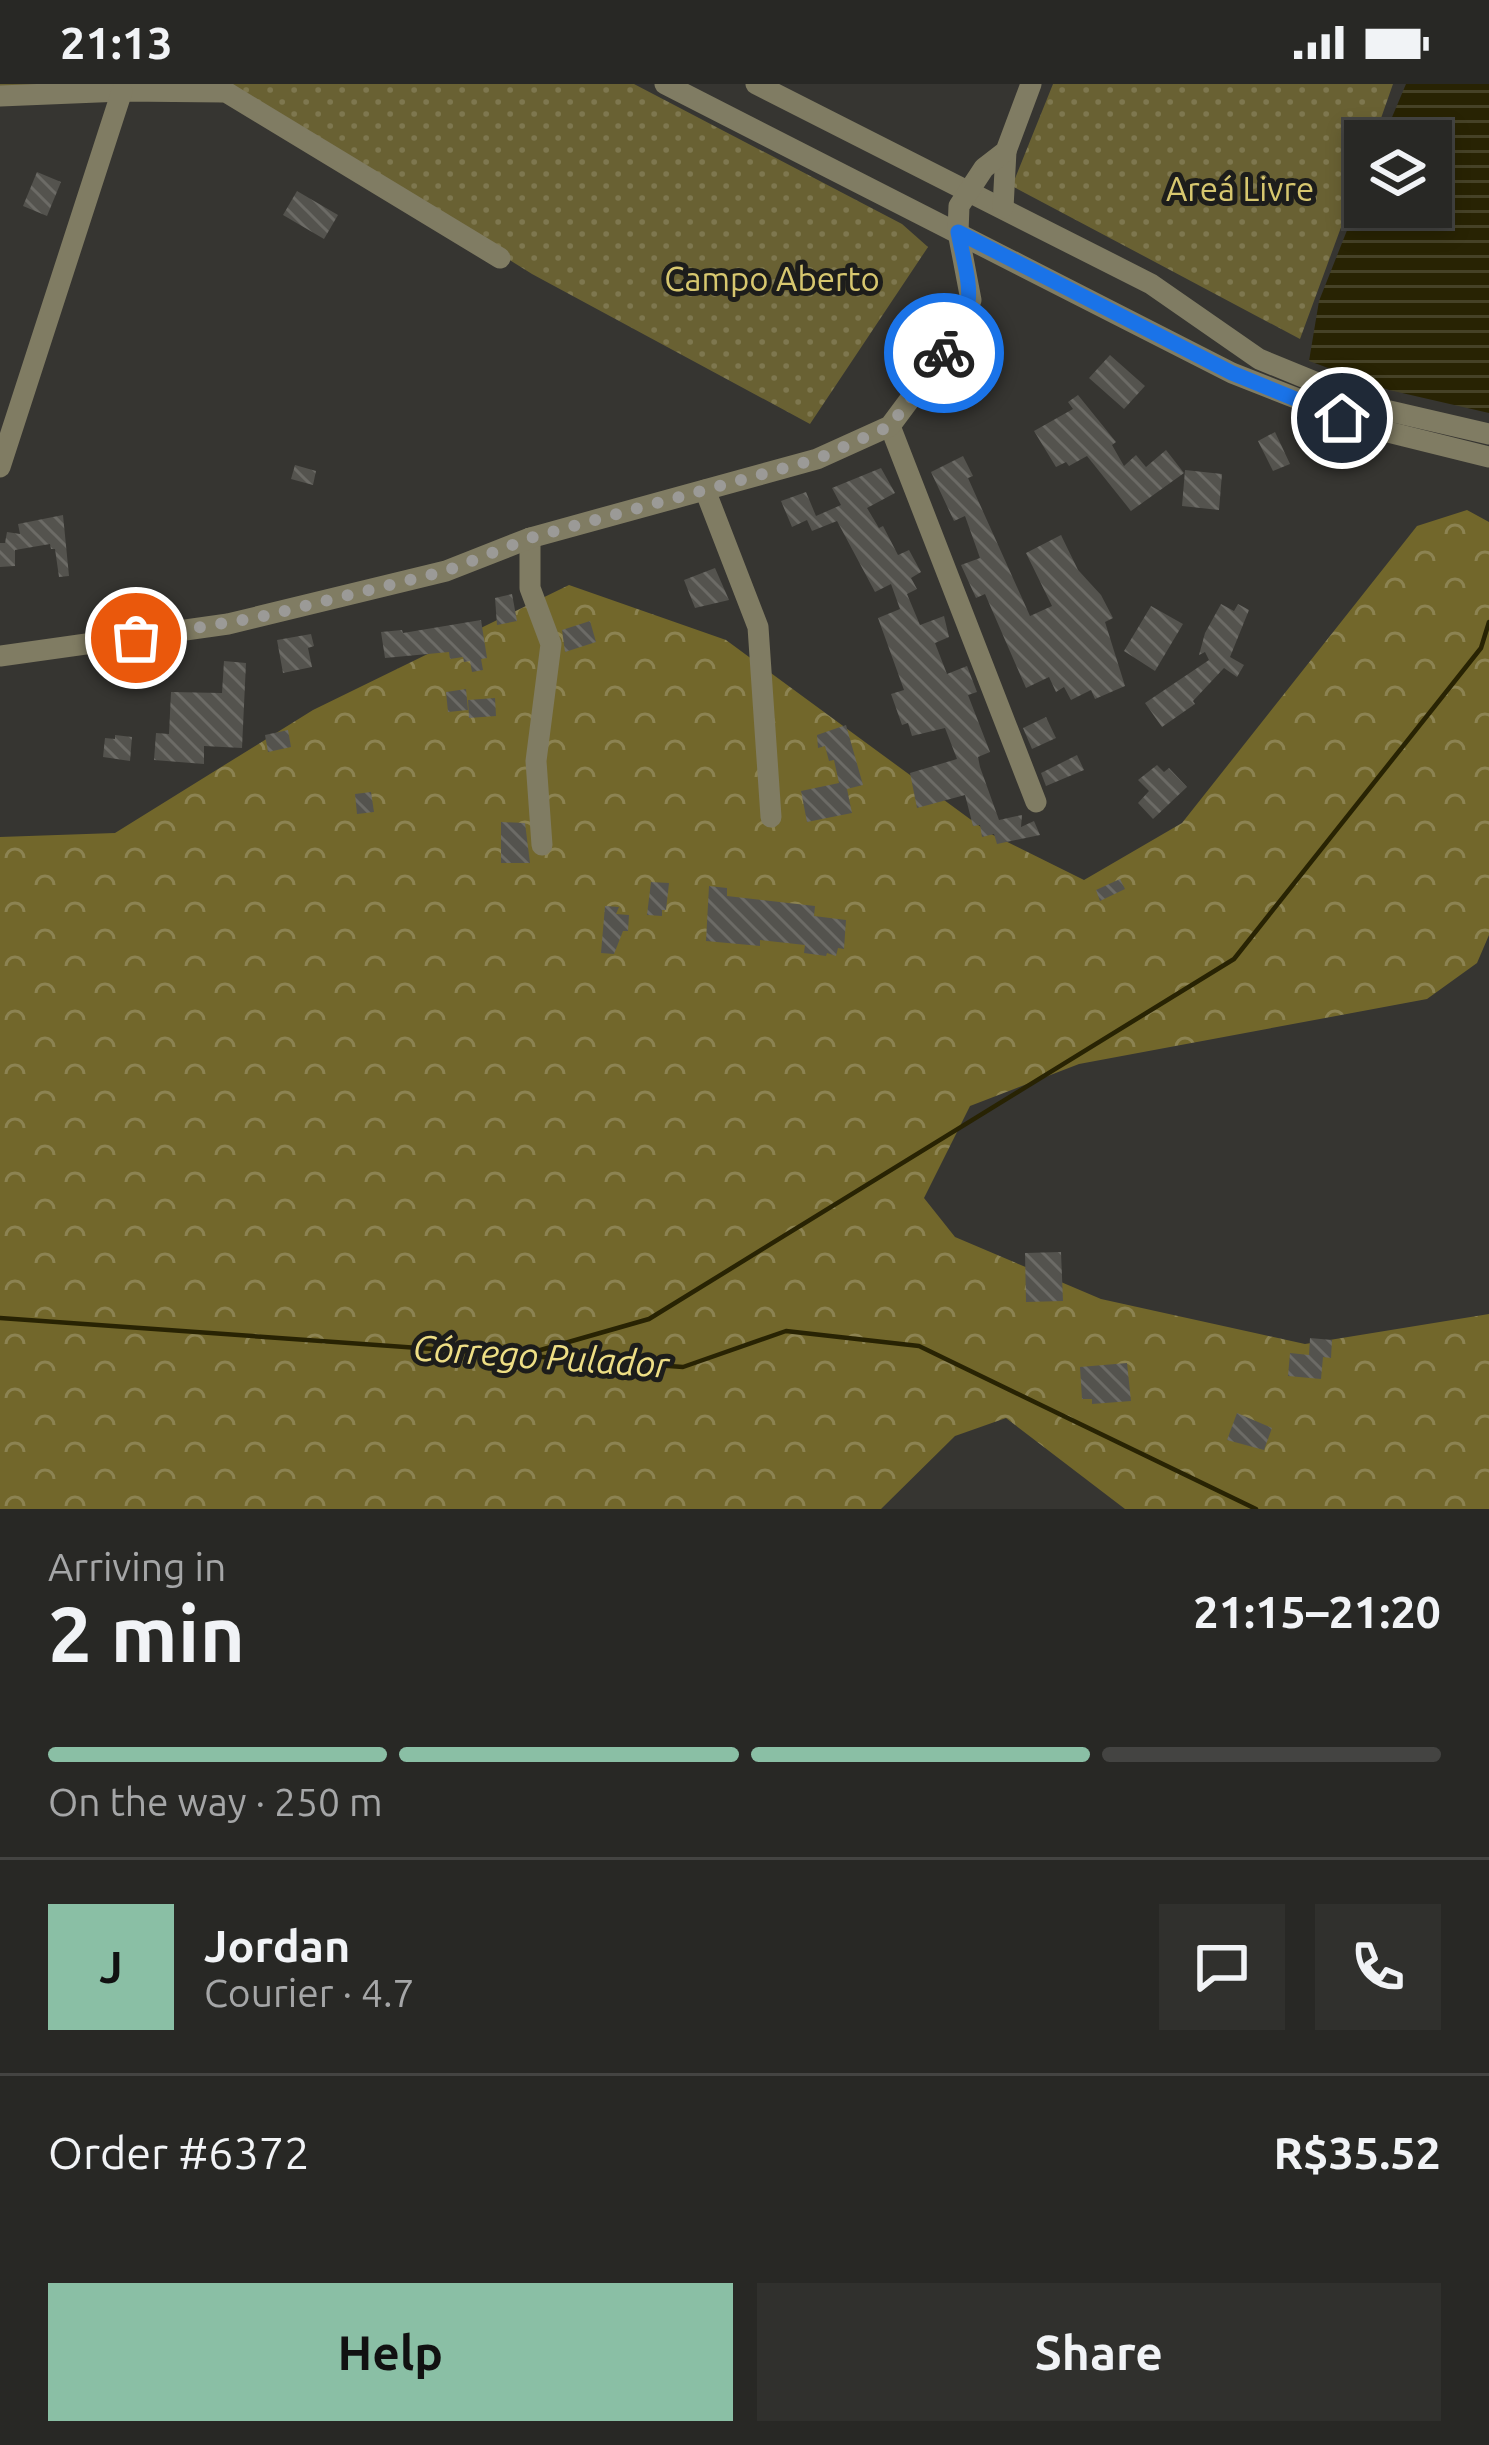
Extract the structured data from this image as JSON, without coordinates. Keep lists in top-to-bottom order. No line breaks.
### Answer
{"water":["Córrego Pulador"],"parks":["Areá Livre","Campo Aberto"],"page":{"status":"21:13","heading":["2 min","Arriving in","21:15–21:20"],"panel":["Jordan","Courier · 4.7","Order #6372","R$35.52"],"bar":"On the way · 250 m","round":"J","buttons":["Help","Share"]}}
